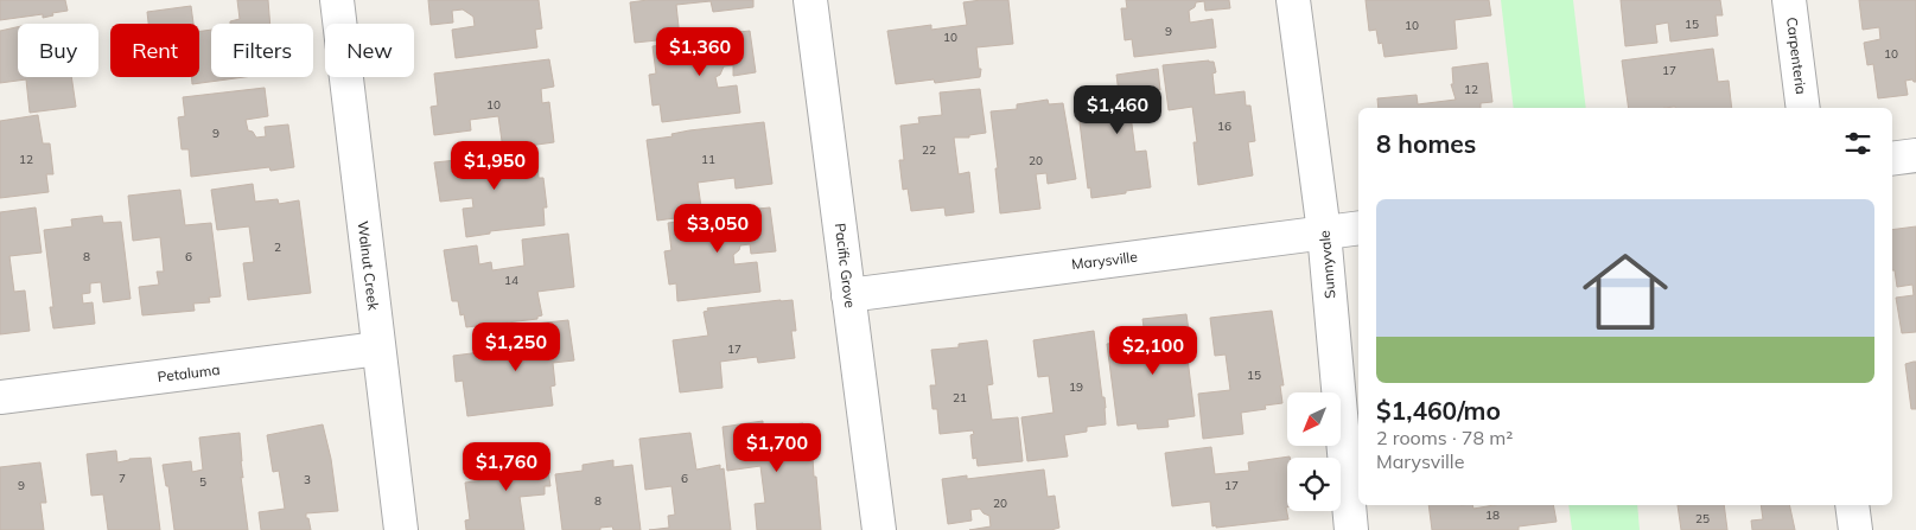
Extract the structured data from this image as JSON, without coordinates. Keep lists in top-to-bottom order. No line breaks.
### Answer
{"streets":{"street":["Carpenteria","Marysville","Sunnyvale","Walnut Creek","Pacific Grove","Petaluma"]},"crossings":[["Marysville","Sunnyvale"],["Marysville","Pacific Grove"],["Walnut Creek","Petaluma"]],"house_numbers":["15","10","9","10","10","17","12","10","16","9","22","12","11","20","2","8","6","14","17","15","19","21","7","6","3","5","9","17","8","20","18","25"],"north":"bottom left","page":{"chip":["Buy","Rent","Filters","New"],"price":["$1,360","$1,460","$1,950","$3,050","$1,250","$2,100","$1,700","$1,760"],"heading":"8 homes","list":[{"name":"$1,460/mo","note":"2 rooms · 78 m² · Marysville"}]}}
